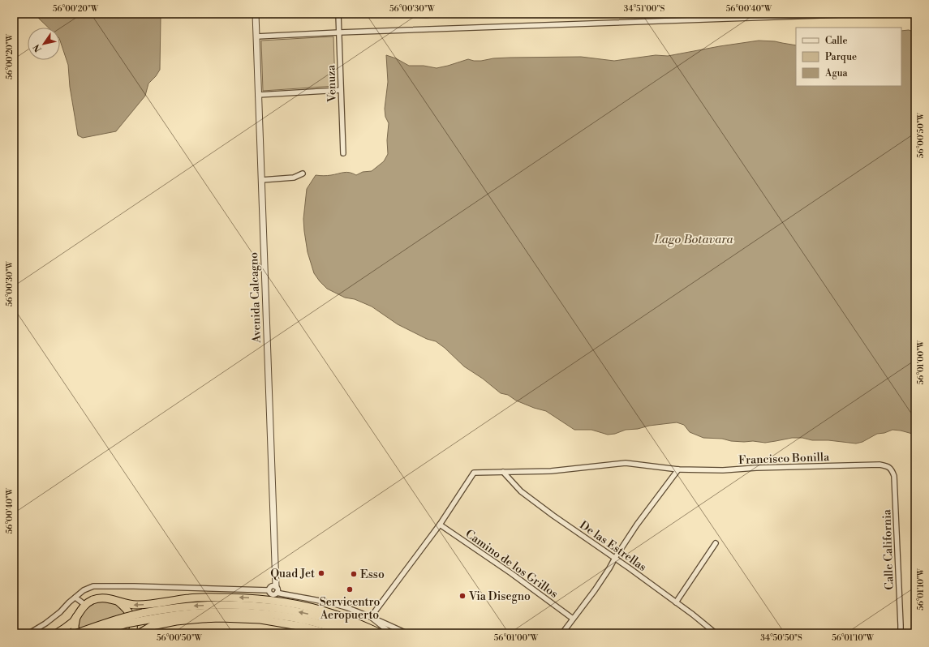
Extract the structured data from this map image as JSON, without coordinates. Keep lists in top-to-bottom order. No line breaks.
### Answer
{"streets":{"street":["Venuza","Avenida Calcagno","Francisco Bonilla","De las Estrellas","Calle California","Camino de los Grillos"]},"crossings":[["Francisco Bonilla","De las Estrellas"],["Francisco Bonilla","Calle California"],["Francisco Bonilla","Camino de los Grillos"]],"water":["Lago Botavara"],"places":["Quad Jet","Esso","Servicentro Aeropuerto","Via Disegno"],"legend":["Calle","Parque","Agua"],"north":"bottom left","coordinates":["56°00'20\"W","56°00'30\"W","34°51'00\"S","56°00'40\"W","56°00'50\"W","56°01'00\"W","56°01'10\"W","34°50'50\"S"]}
